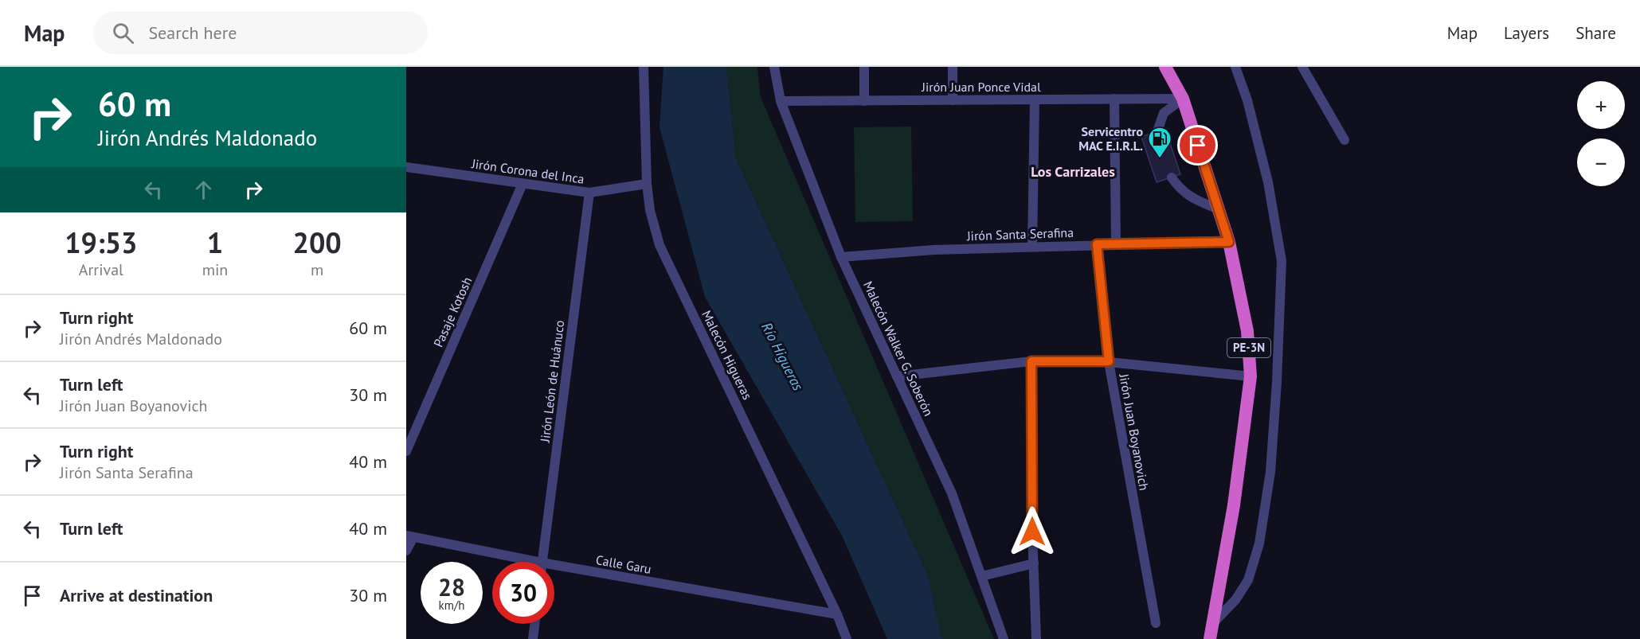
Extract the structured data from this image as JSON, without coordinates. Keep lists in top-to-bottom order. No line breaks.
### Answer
{"streets":{"highway":["PE-3N"],"street":["Jirón Juan Ponce Vidal","Jirón Corona del Inca","Jirón Santa Serafina","Pasaje Kotosh","Malecón Walker G. Soberón","Malecón Higueras","Jirón León de Huánuco","Jirón Juan Boyanovich","Calle Garu"]},"crossings":[["Jirón Juan Ponce Vidal","PE-3N"],["Jirón Juan Ponce Vidal","Malecón Walker G. Soberón"],["Jirón Corona del Inca","Pasaje Kotosh"],["Jirón Corona del Inca","Malecón Higueras"],["Jirón Corona del Inca","Jirón León de Huánuco"],["Jirón Santa Serafina","PE-3N"],["Jirón Santa Serafina","Malecón Walker G. Soberón"],["Jirón Santa Serafina","Jirón Juan Boyanovich"],["Malecón Higueras","Calle Garu"]],"districts":["Los Carrizales"],"water":["Río Higueras"],"places":{"fuel station":["Servicentro MAC E.I.R.L."]},"page":{"header":"Map","search":"Search here","nav":["Map","Layers","Share"],"turn":["60 m","Jirón Andrés Maldonado"],"map_buttons":["+","−"],"eta":["19:53","Arrival","1","min","200","m"],"list":[{"name":"Turn right","note":"Jirón Andrés Maldonado","value":"60 m"},{"name":"Turn left","note":"Jirón Juan Boyanovich","value":"30 m"},{"name":"Turn right","note":"Jirón Santa Serafina","value":"40 m"},{"name":"Turn left","value":"40 m"},{"name":"Arrive at destination","value":"30 m"}],"speed":"28 km/h","limit":"30"}}
